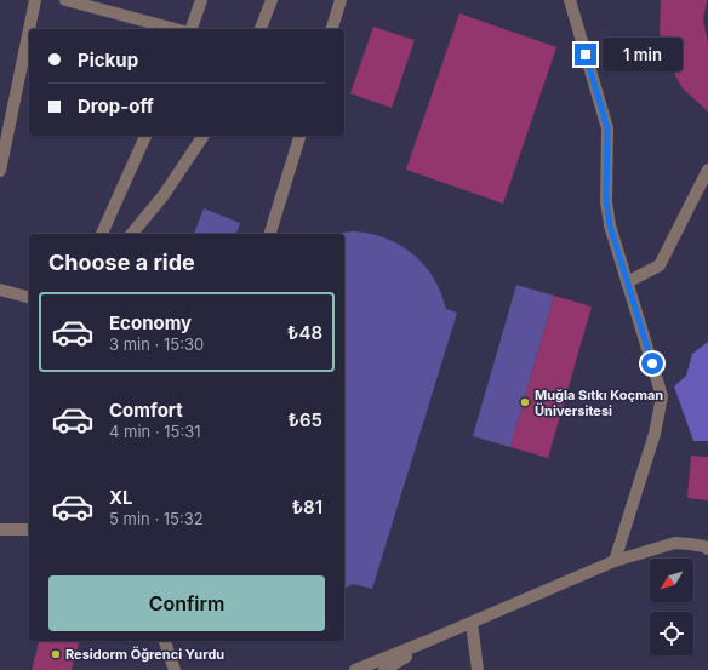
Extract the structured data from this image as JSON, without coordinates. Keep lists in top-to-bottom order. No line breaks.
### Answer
{"places":["Muğla Sıtkı Koçman Üniversitesi","Residorm Öğrenci Yurdu"],"north":"bottom left","page":{"banner":["Pickup","Drop-off"],"bubble":"1 min","heading":"Choose a ride","list":[{"name":"Economy","note":"3 min · 15:30","value":"₺48"},{"name":"Comfort","note":"4 min · 15:31","value":"₺65"},{"name":"XL","note":"5 min · 15:32","value":"₺81"}],"buttons":"Confirm"}}
